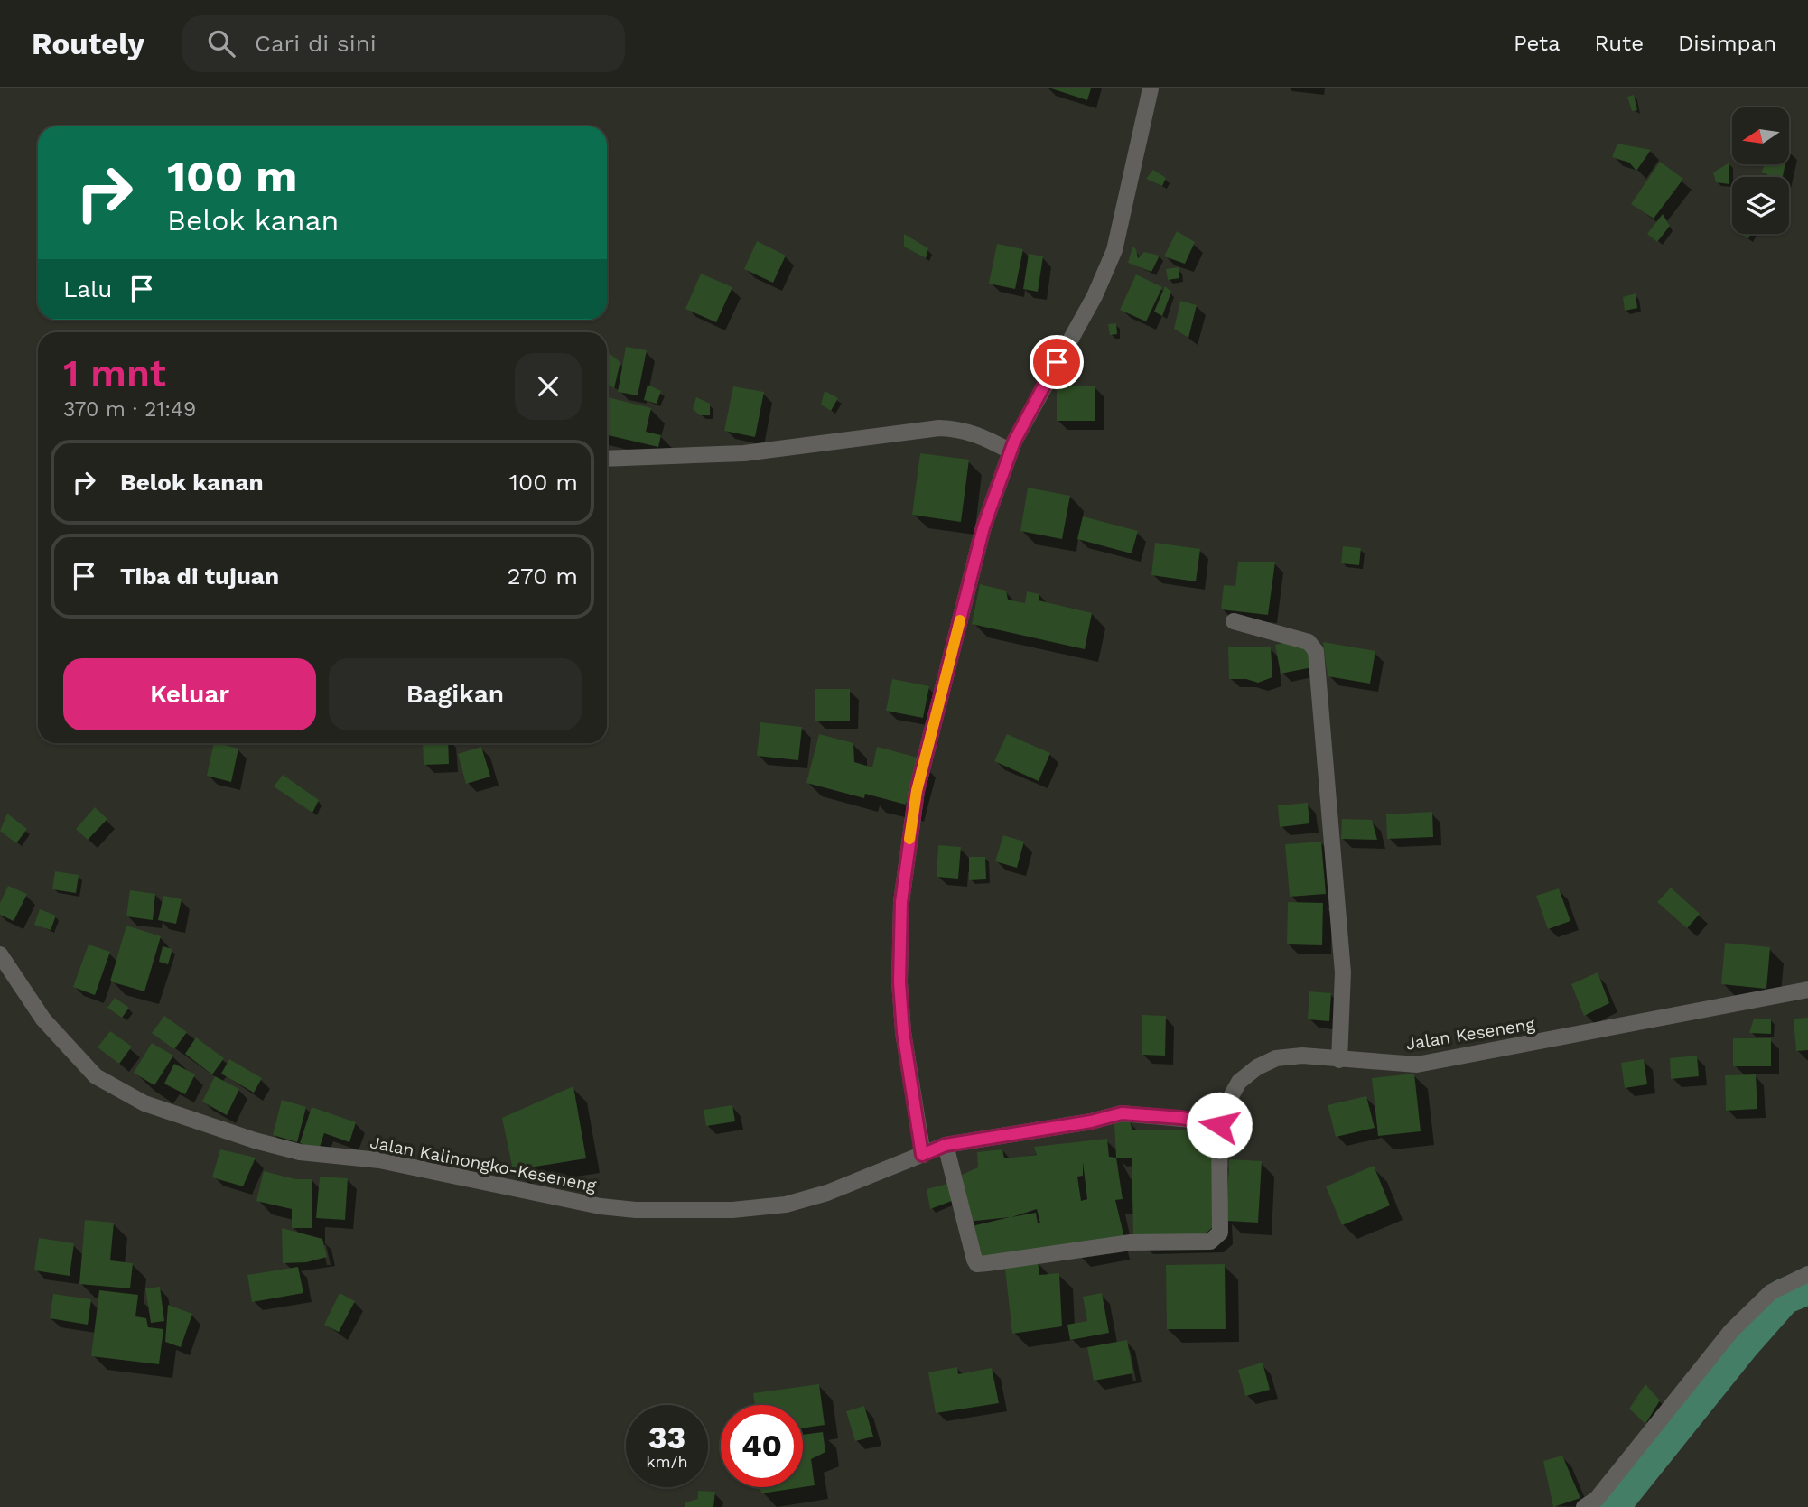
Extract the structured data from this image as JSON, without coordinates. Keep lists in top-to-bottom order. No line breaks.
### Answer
{"streets":{"street":["Jalan Keseneng","Jalan Kalinongko-Keseneng"]},"north":"left","page":{"header":"Routely","search":"Cari di sini","nav":["Peta","Rute","Disimpan"],"turn":["100 m","Belok kanan"],"then":"Lalu","heading":["1 mnt","370 m · 21:49"],"list":[{"name":"Belok kanan","value":"100 m"},{"name":"Tiba di tujuan","value":"270 m"}],"buttons":["Keluar","Bagikan"],"speed":"33 km/h","limit":"40"}}
